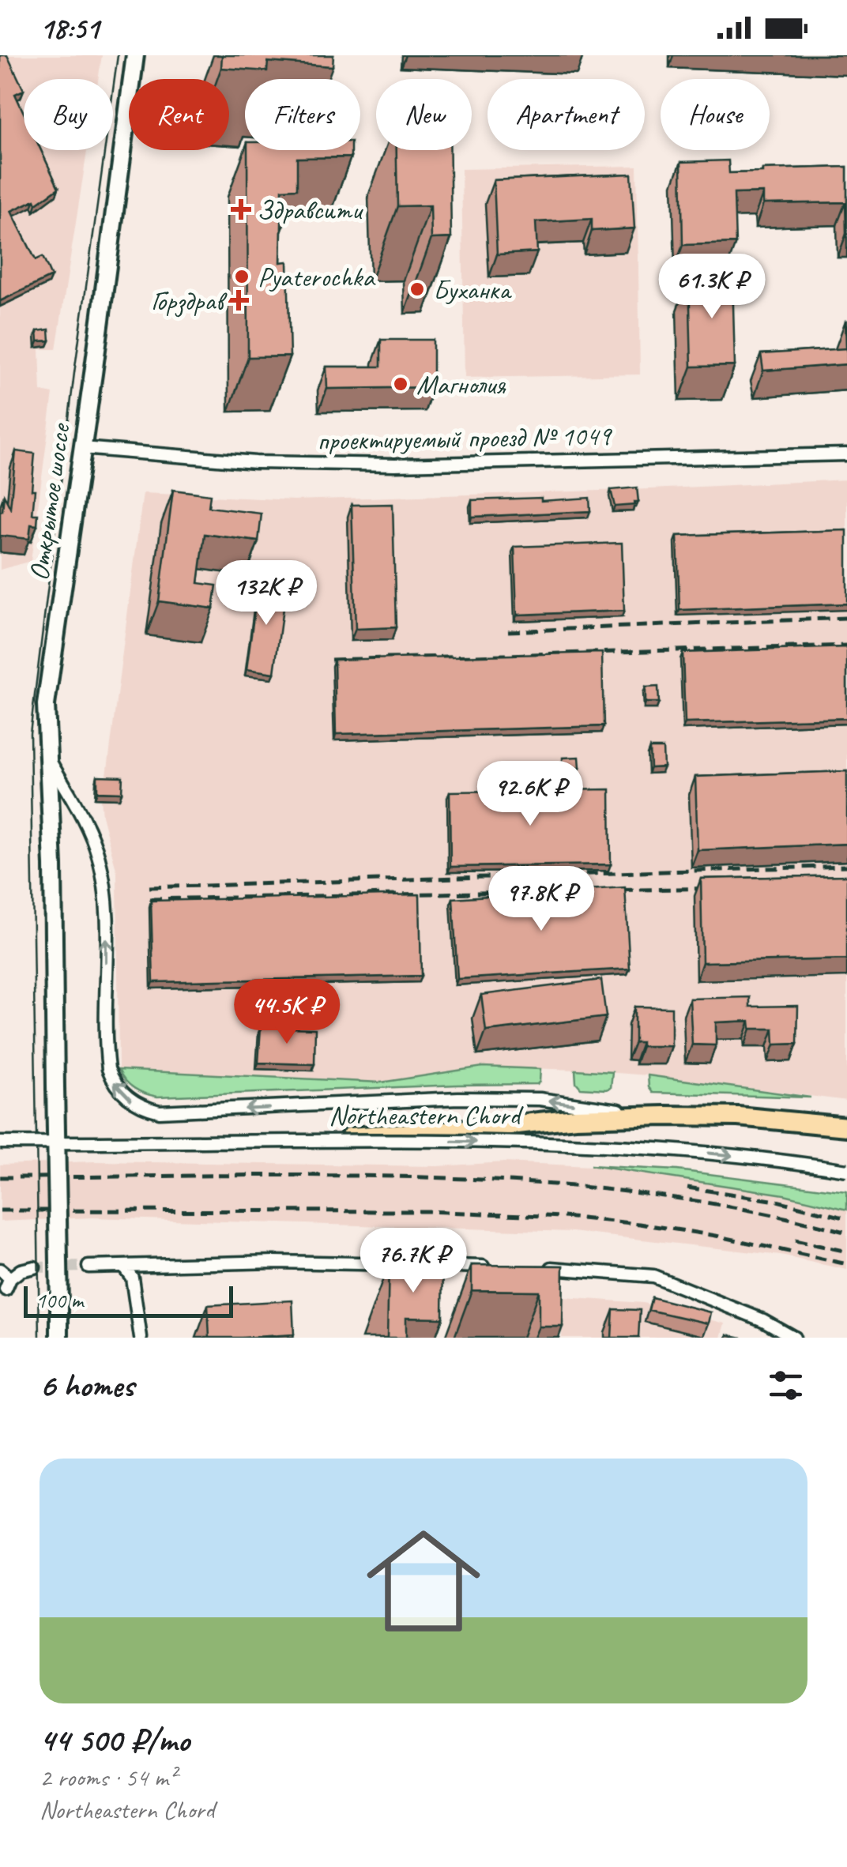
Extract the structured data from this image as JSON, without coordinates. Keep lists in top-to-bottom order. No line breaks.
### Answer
{"streets":{"main road":["Открытое шоссе","Northeastern Chord"],"street":["проектируемый проезд № 1049"]},"crossings":[["проектируемый проезд № 1049","Открытое шоссе"]],"places":{"health":["Здравсити","Горздрав"],"other":["Pyaterochka","Буханка","Магнолия"]},"scale_bar":"100 m","page":{"status":"18:51","chip":["Buy","Rent","Filters","New","Apartment","House"],"price":["61.3K ₽","132K ₽","92.6K ₽","97.8K ₽","44.5K ₽","76.7K ₽"],"scale":"100 m","heading":"6 homes","list":[{"name":"44 500 ₽/mo","note":"2 rooms · 54 m² · Northeastern Chord"}]}}
